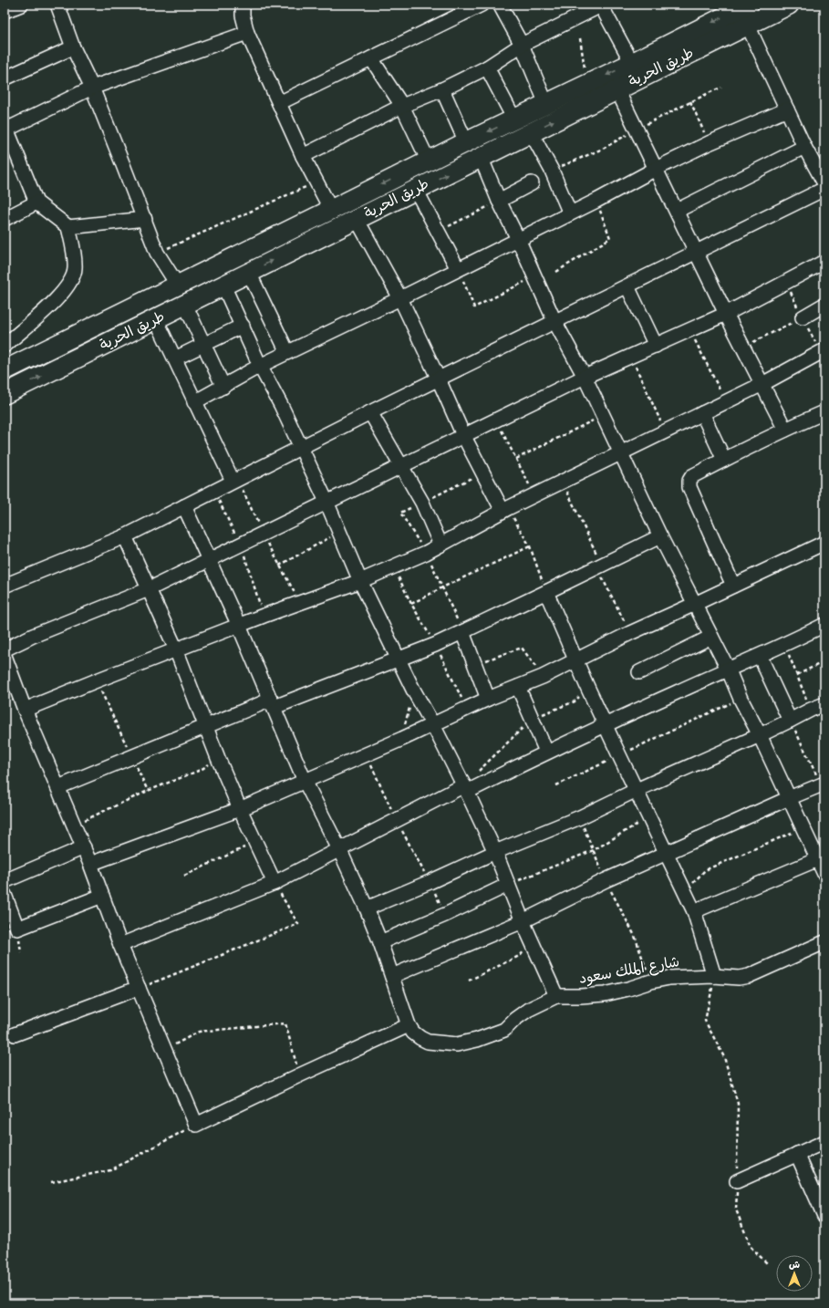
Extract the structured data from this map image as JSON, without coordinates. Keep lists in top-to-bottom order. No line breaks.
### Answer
{"streets":{"main road":["طريق الحرية"],"street":["شارع الملك سعود"]},"north":"top"}
